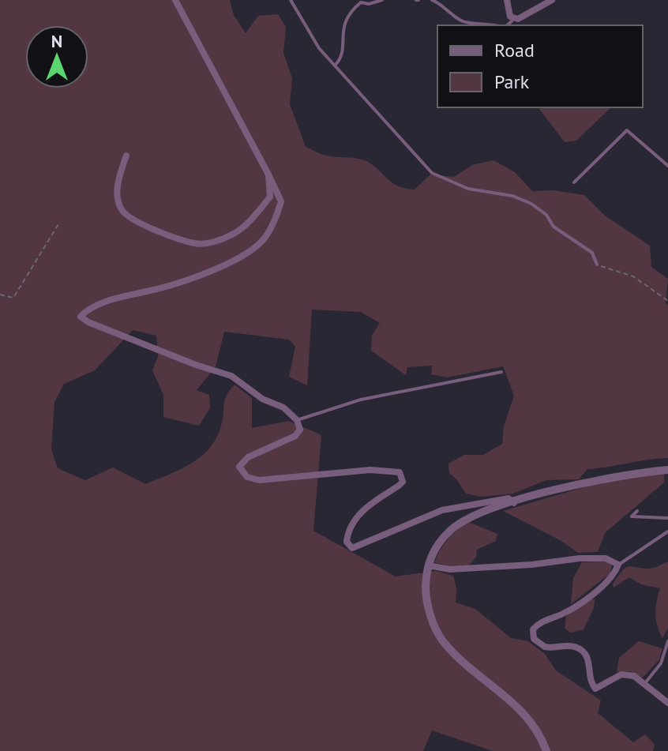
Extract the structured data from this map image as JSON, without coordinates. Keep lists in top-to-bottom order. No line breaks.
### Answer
{"legend":["Road","Park"],"north":"top"}
